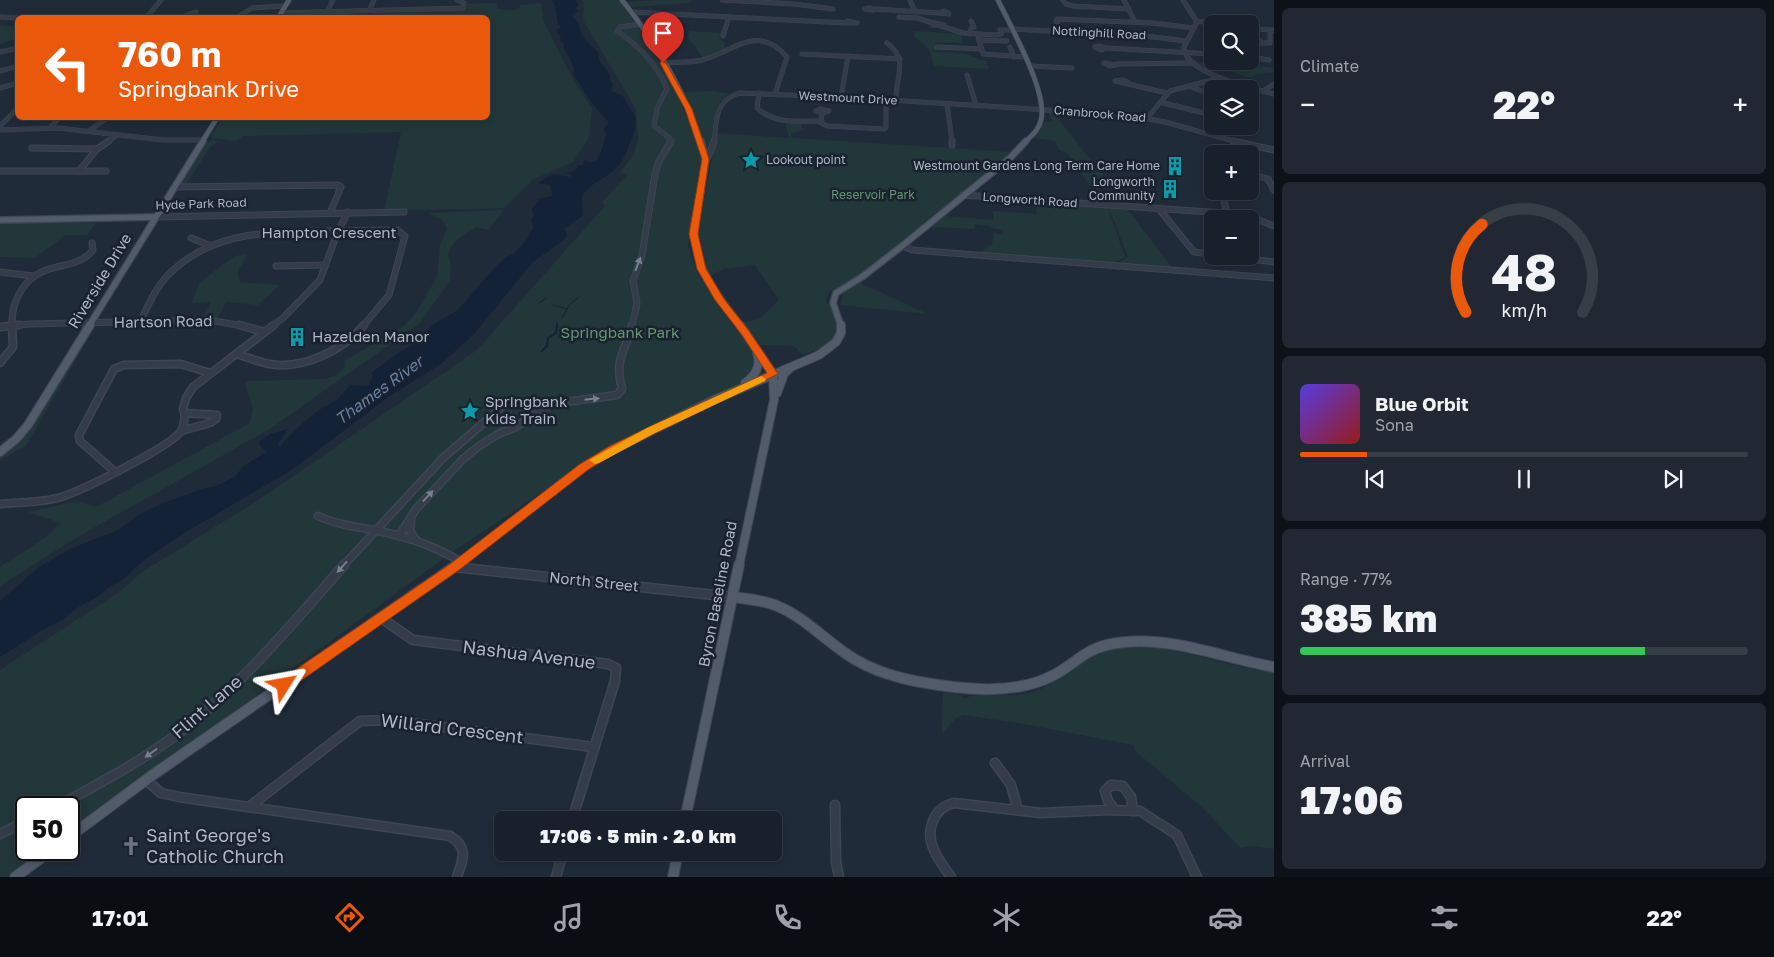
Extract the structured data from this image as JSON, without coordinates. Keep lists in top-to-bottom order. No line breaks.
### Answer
{"streets":{"main road":["Hyde Park Road","Riverside Drive","Byron Baseline Road"],"street":["Nottinghill Road","Westmount Drive","Cranbrook Road","Longworth Road","Hampton Crescent","Hartson Road","North Street","Nashua Avenue","Flint Lane","Willard Crescent"]},"crossings":[["Westmount Drive","Cranbrook Road"],["Hyde Park Road","Riverside Drive"],["Hampton Crescent","Hartson Road"],["Riverside Drive","Hartson Road"],["North Street","Byron Baseline Road"],["Nashua Avenue","Willard Crescent"]],"one_way":["Flint Lane"],"water":["Thames River"],"parks":["Reservoir Park","Springbank Park"],"places":{"place":["Lookout point","Springbank Kids Train"],"building":["Westmount Gardens Long Term Care Home","Longworth Community","Hazelden Manor"],"church":["Saint George's Catholic Church"]},"page":{"tile":["Climate",["Range · 77%","385 km"],["Arrival","17:06"]],"map_buttons":["+","−"],"turn":["760 m","Springbank Drive"],"heat":["−","22°","+"],"song":["Blue Orbit","Sona"],"limit":"50","trip":"17:06 · 5 min · 2.0 km","tabs":["17:01","22°"],"gauge":["48","km/h"]}}
